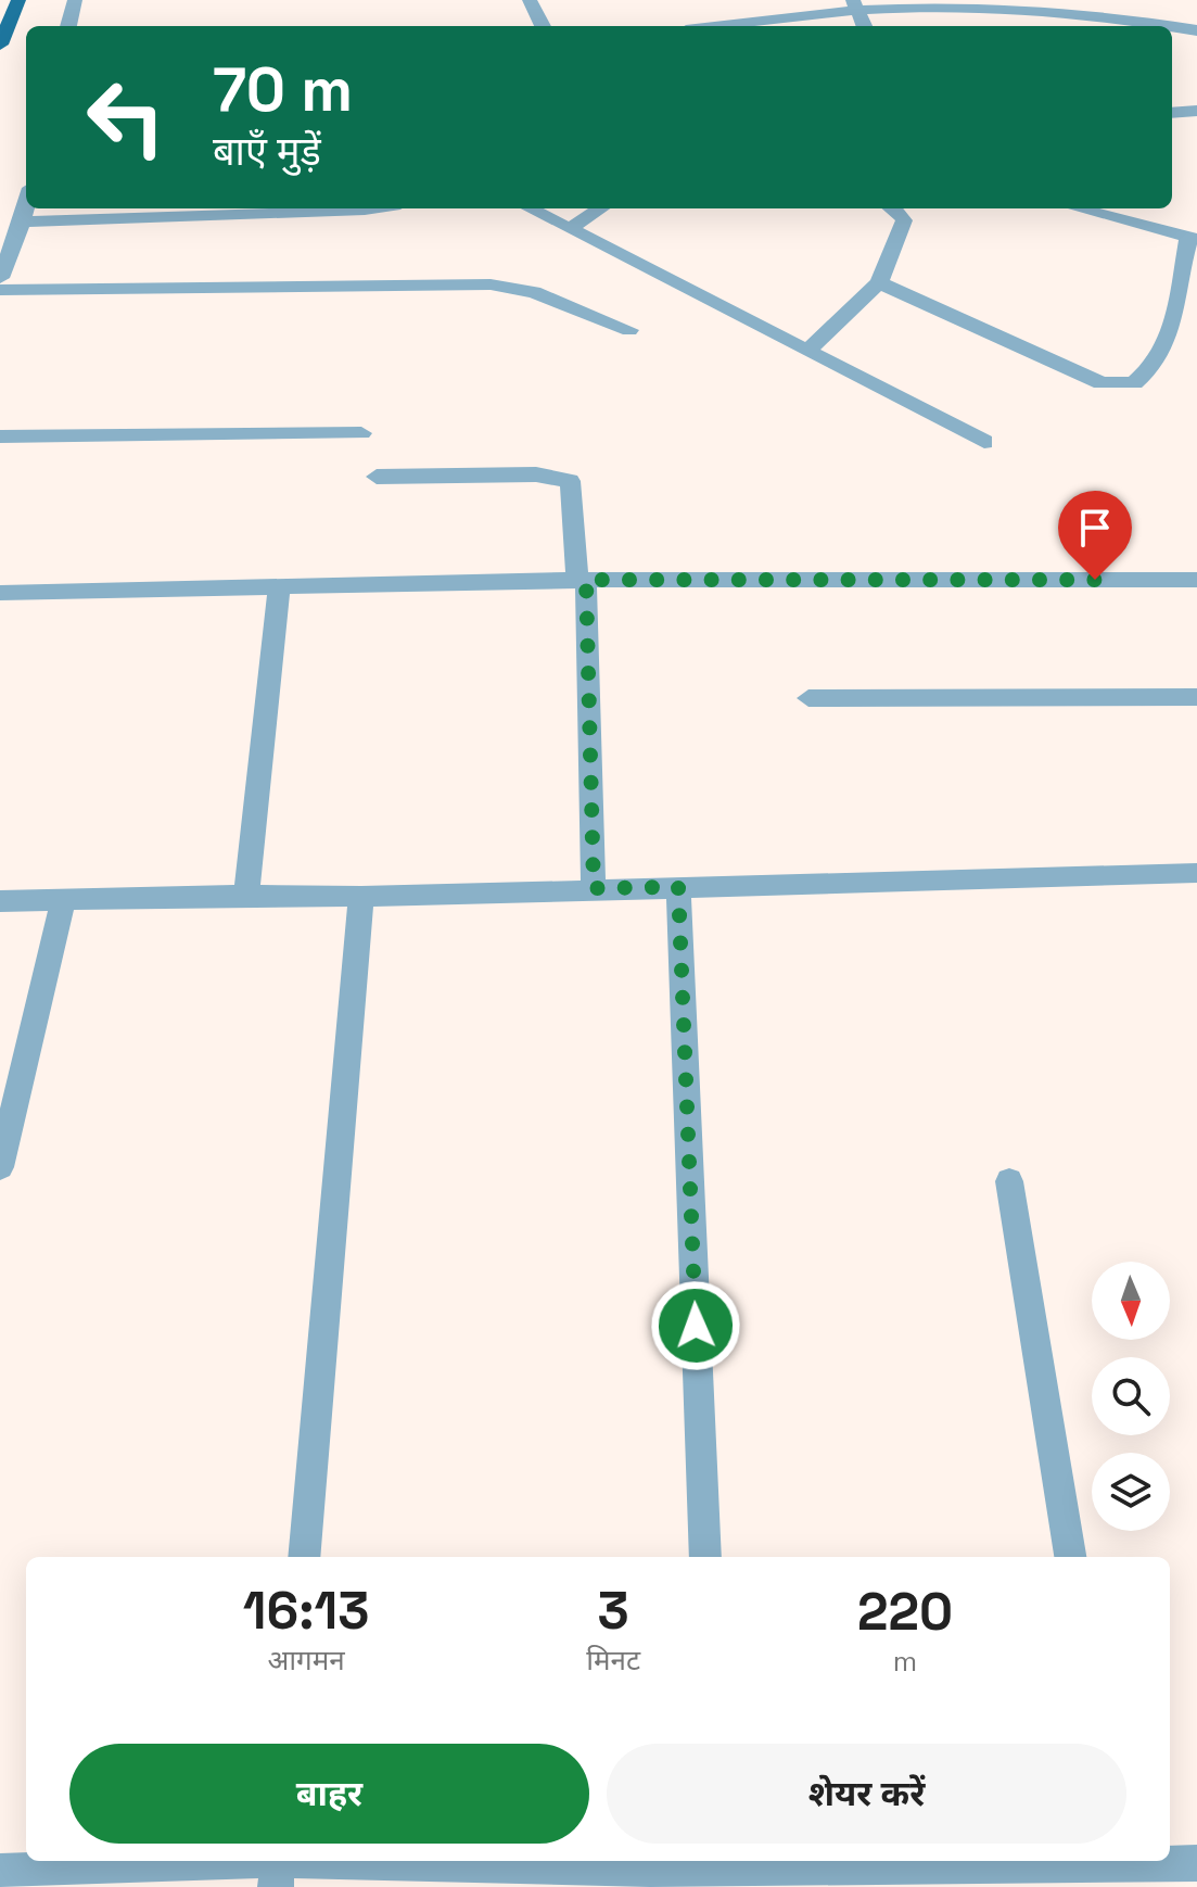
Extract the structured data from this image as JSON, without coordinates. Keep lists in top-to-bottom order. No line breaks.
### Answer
{"north":"bottom","page":{"turn":["70 m","बाएँ मुड़ें"],"eta":["16:13","आगमन","3","मिनट","220","m"],"buttons":["बाहर","शेयर करें"]}}
